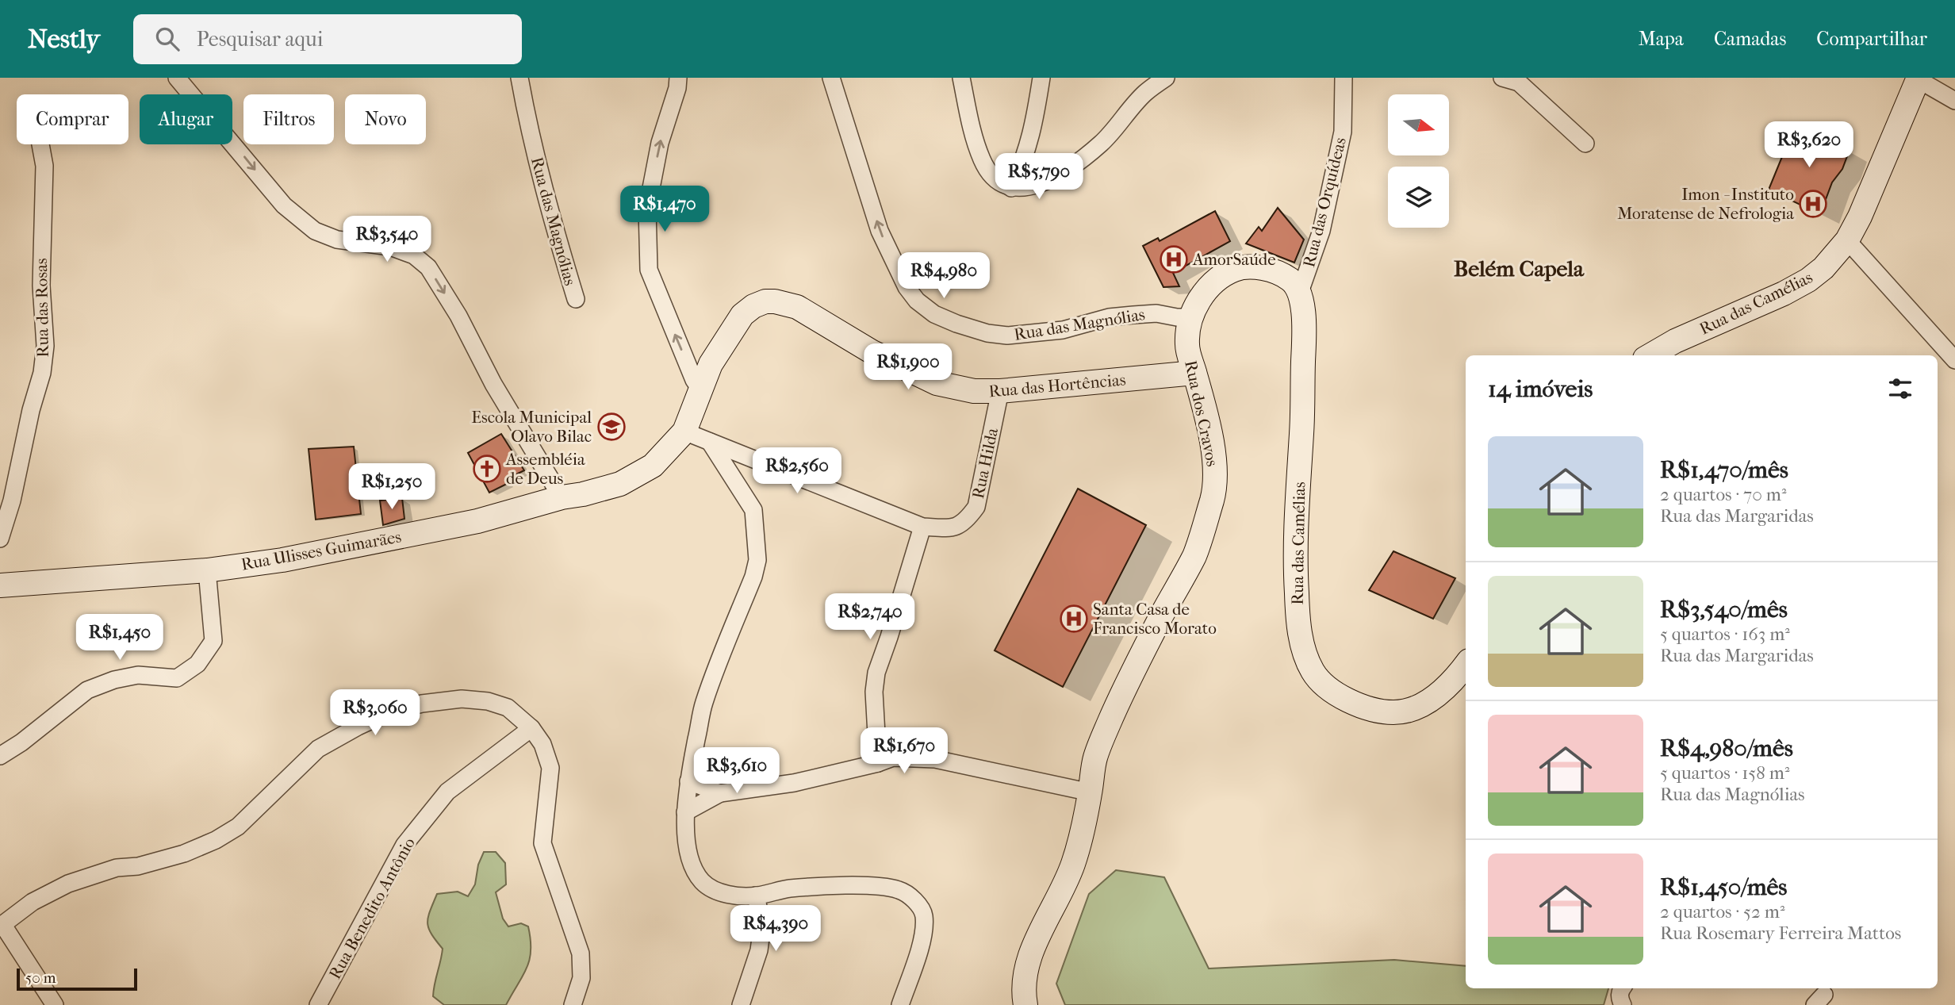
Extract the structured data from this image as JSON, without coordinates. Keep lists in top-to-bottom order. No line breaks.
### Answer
{"streets":{"main road":["Rua das Camélias","Rua das Hortências","Rua dos Cravos","Rua Ulisses Guimarães"],"street":["Rua das Orquídeas","Rua das Magnólias","Rua das Rosas","Rua Hilda","Rua Benedito Antônio"]},"crossings":[["Rua das Orquídeas","Rua das Camélias"],["Rua das Orquídeas","Rua dos Cravos"],["Rua das Magnólias","Rua dos Cravos"],["Rua das Camélias","Rua dos Cravos"],["Rua das Hortências","Rua dos Cravos"],["Rua das Hortências","Rua Hilda"],["Rua das Hortências","Rua Ulisses Guimarães"],["Rua Hilda","Rua Ulisses Guimarães"]],"one_way":["Rua das Magnólias"],"districts":["Belém Capela"],"places":{"hospital":["Imon - Instituto Moratense de Nefrologia","AmorSaúde","Santa Casa de Francisco Morato"],"school or university":["Escola Municipal Olavo Bilac"],"church":["Assembléia de Deus"]},"scale_bar":"50 m","north":"right","page":{"header":"Nestly","search":"Pesquisar aqui","nav":["Mapa","Camadas","Compartilhar"],"chip":["Comprar","Alugar","Filtros","Novo"],"price":["R$3,620","R$5,790","R$1,470","R$3,540","R$4,980","R$1,900","R$2,560","R$1,250","R$2,740","R$1,450","R$3,060","R$1,670","R$3,610","R$4,390"],"heading":"14 imóveis","list":[{"name":"R$1,470/mês","note":"2 quartos · 70 m² · Rua das Margaridas"},{"name":"R$3,540/mês","note":"5 quartos · 163 m² · Rua das Margaridas"},{"name":"R$4,980/mês","note":"5 quartos · 158 m² · Rua das Magnólias"},{"name":"R$1,450/mês","note":"2 quartos · 52 m² · Rua Rosemary Ferreira Mattos"}],"scale":"50 m"}}
